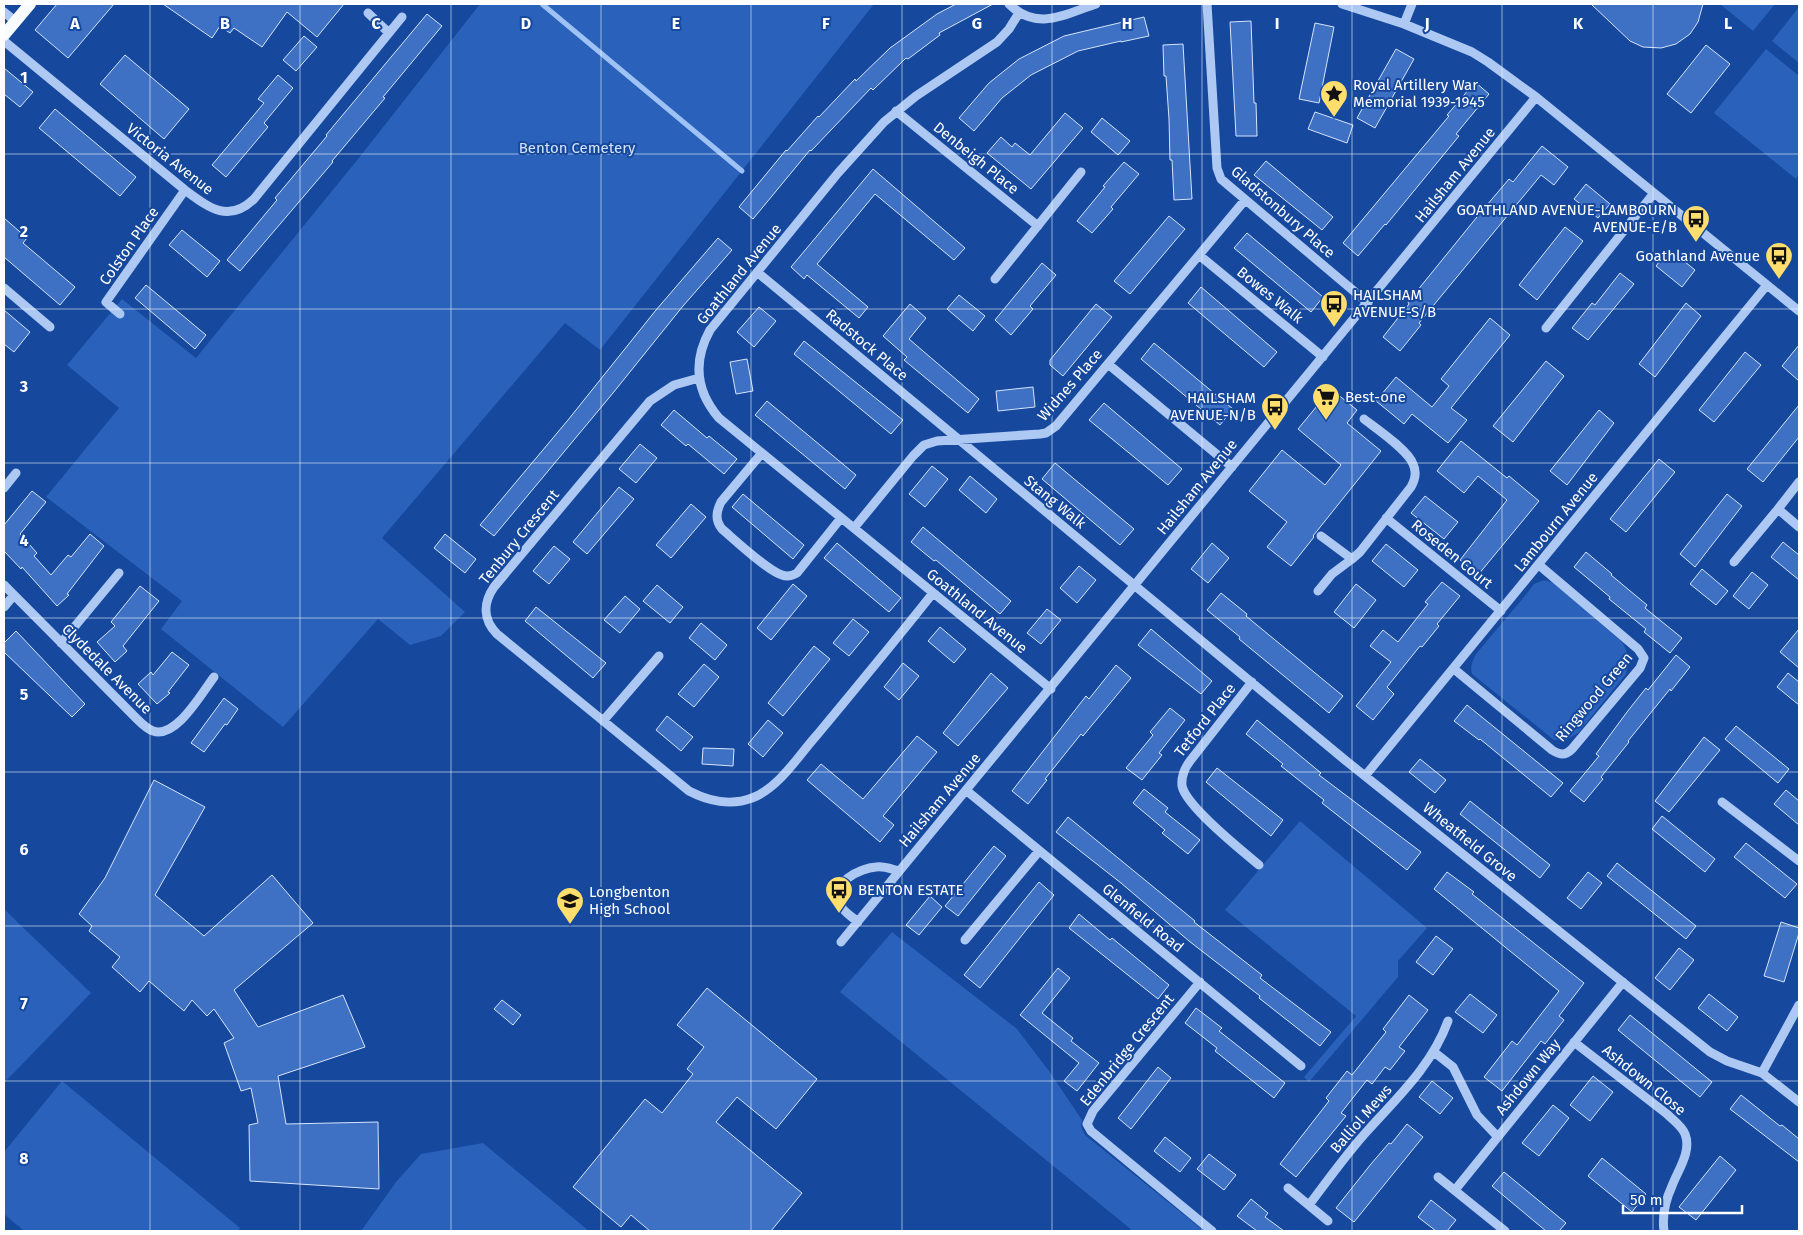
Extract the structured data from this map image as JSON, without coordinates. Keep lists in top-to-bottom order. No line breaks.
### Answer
{"streets":{"street":["Denbeigh Place","Victoria Avenue","Hailsham Avenue","Gladstonbury Place","Colston Place","Goathland Avenue","Bowes Walk","Radstock Place","Widnes Place","Stang Walk","Lambourn Avenue","Tenbury Crescent","Roseden Court","Clydedale Avenue","Ringwood Green","Tetford Place","Wheatfield Grove","Glenfield Road","Edenbridge Crescent","Ashdown Way","Ashdown Close","Balliol Mews"]},"crossings":[["Denbeigh Place","Goathland Avenue"],["Victoria Avenue","Colston Place"],["Hailsham Avenue","Gladstonbury Place"],["Hailsham Avenue","Goathland Avenue"],["Hailsham Avenue","Bowes Walk"],["Hailsham Avenue","Stang Walk"],["Hailsham Avenue","Wheatfield Grove"],["Hailsham Avenue","Glenfield Road"],["Gladstonbury Place","Widnes Place"],["Goathland Avenue","Radstock Place"],["Goathland Avenue","Widnes Place"],["Goathland Avenue","Tenbury Crescent"],["Bowes Walk","Widnes Place"],["Radstock Place","Widnes Place"],["Radstock Place","Stang Walk"],["Widnes Place","Stang Walk"],["Stang Walk","Wheatfield Grove"],["Lambourn Avenue","Roseden Court"],["Lambourn Avenue","Ringwood Green"],["Lambourn Avenue","Wheatfield Grove"],["Tetford Place","Wheatfield Grove"],["Wheatfield Grove","Ashdown Way"],["Glenfield Road","Edenbridge Crescent"],["Ashdown Way","Ashdown Close"]],"parks":["Benton Cemetery"],"places":{"place":["Royal Artillery War Memorial 1939-1945"],"bus stop":["GOATHLAND AVENUE-LAMBOURN AVENUE-E/B","Goathland Avenue","HAILSHAM AVENUE-S/B","HAILSHAM AVENUE-N/B","BENTON ESTATE"],"supermarket":["Best-one"],"school or university":["Longbenton High School"]},"scale_bar":"50 m","grid":{"columns":["A","B","C","D","E","F","G","H","I","J","K","L"],"rows":["1","2","3","4","5","6","7","8"]}}
